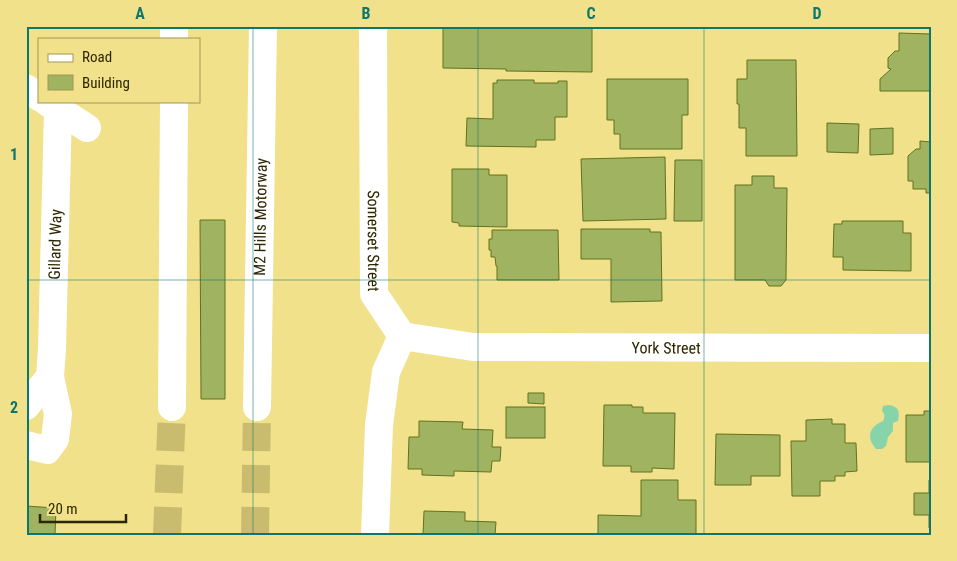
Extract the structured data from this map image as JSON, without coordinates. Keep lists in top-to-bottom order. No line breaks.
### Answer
{"streets":{"main road":["M2 Hills Motorway","Somerset Street","Gillard Way","York Street"]},"crossings":[["Somerset Street","York Street"]],"legend":["Road","Building"],"scale_bar":"20 m","grid":{"columns":["A","B","C","D"],"rows":["1","2"]}}
